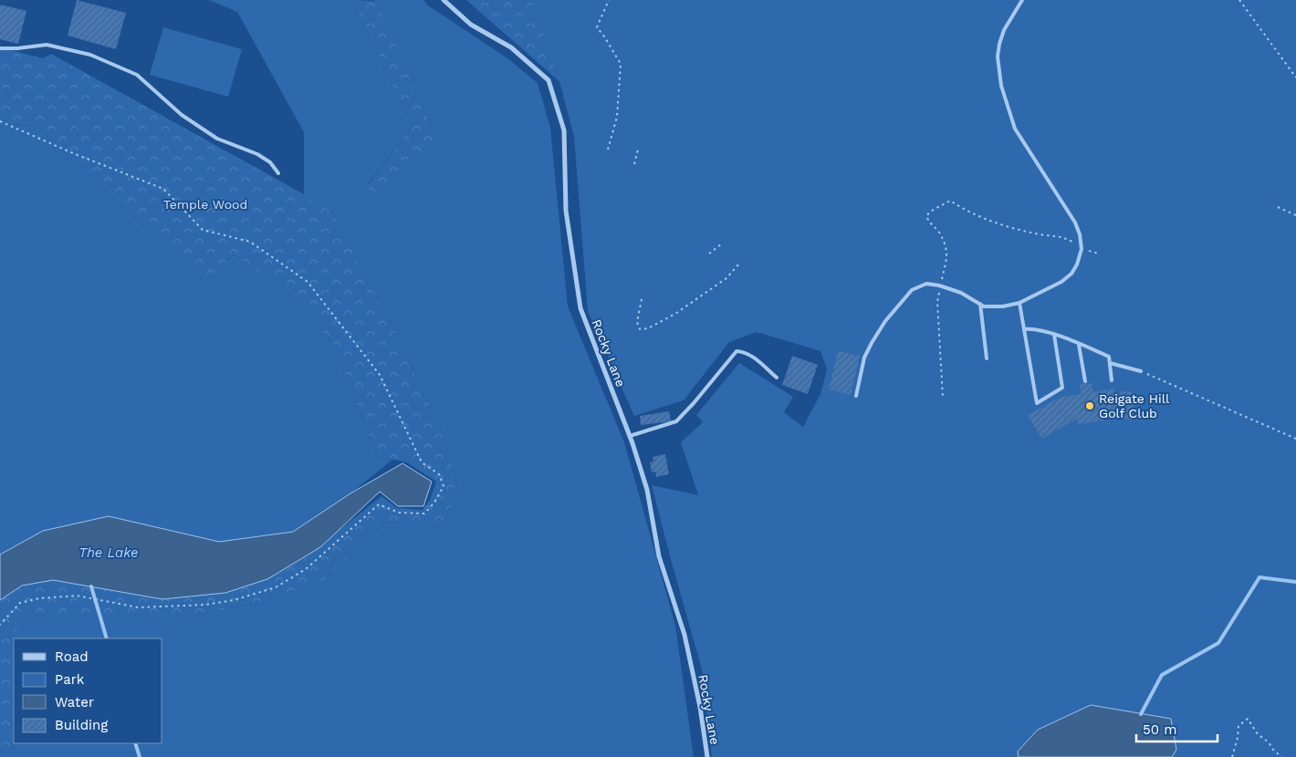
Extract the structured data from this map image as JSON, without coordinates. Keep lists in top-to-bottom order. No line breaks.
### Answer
{"streets":{"street":["Rocky Lane"]},"water":["The Lake"],"parks":["Temple Wood"],"places":["Reigate Hill Golf Club"],"legend":["Road","Park","Water","Building"],"scale_bar":"50 m"}
